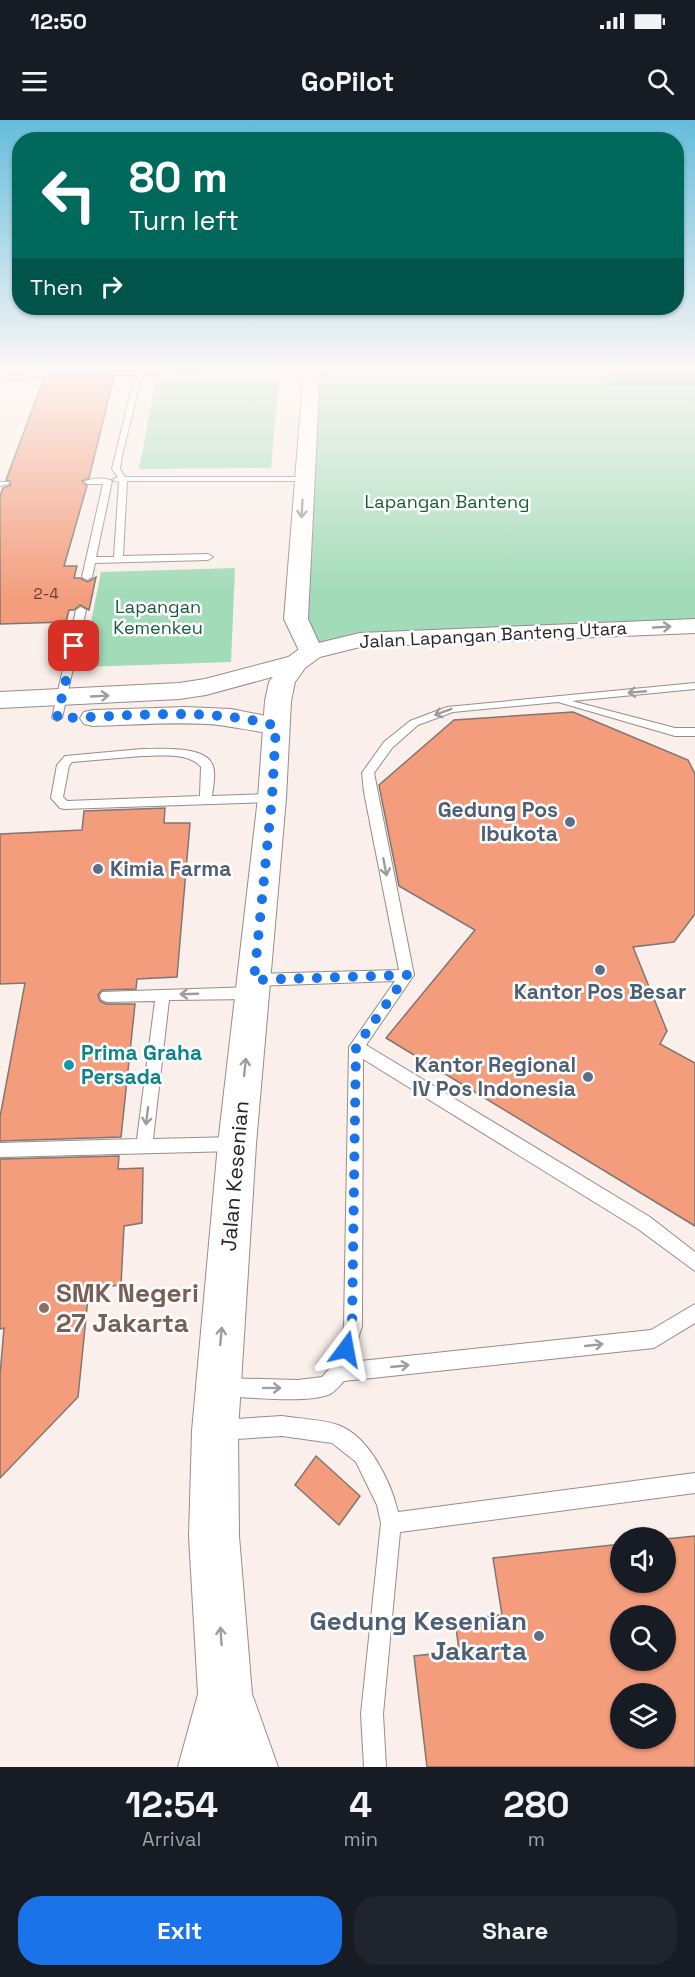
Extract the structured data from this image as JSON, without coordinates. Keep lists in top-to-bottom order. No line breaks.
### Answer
{"streets":{"street":["Jalan Lapangan Banteng Utara","Jalan Kesenian"]},"crossings":[["Jalan Lapangan Banteng Utara","Jalan Kesenian"]],"one_way":["Jalan Kesenian"],"parks":["Lapangan Banteng","Lapangan Kemenkeu"],"places":["Gedung Pos Ibukota","Kimia Farma","Kantor Pos Besar","Prima Graha Persada","Kantor Regional IV Pos Indonesia","SMK Negeri 27 Jakarta","Gedung Kesenian Jakarta"],"house_numbers":["2-4"],"page":{"status":"12:50","header":"GoPilot","turn":["80 m","Turn left"],"then":"Then","eta":["12:54","Arrival","4","min","280","m"],"buttons":["Exit","Share"]}}
